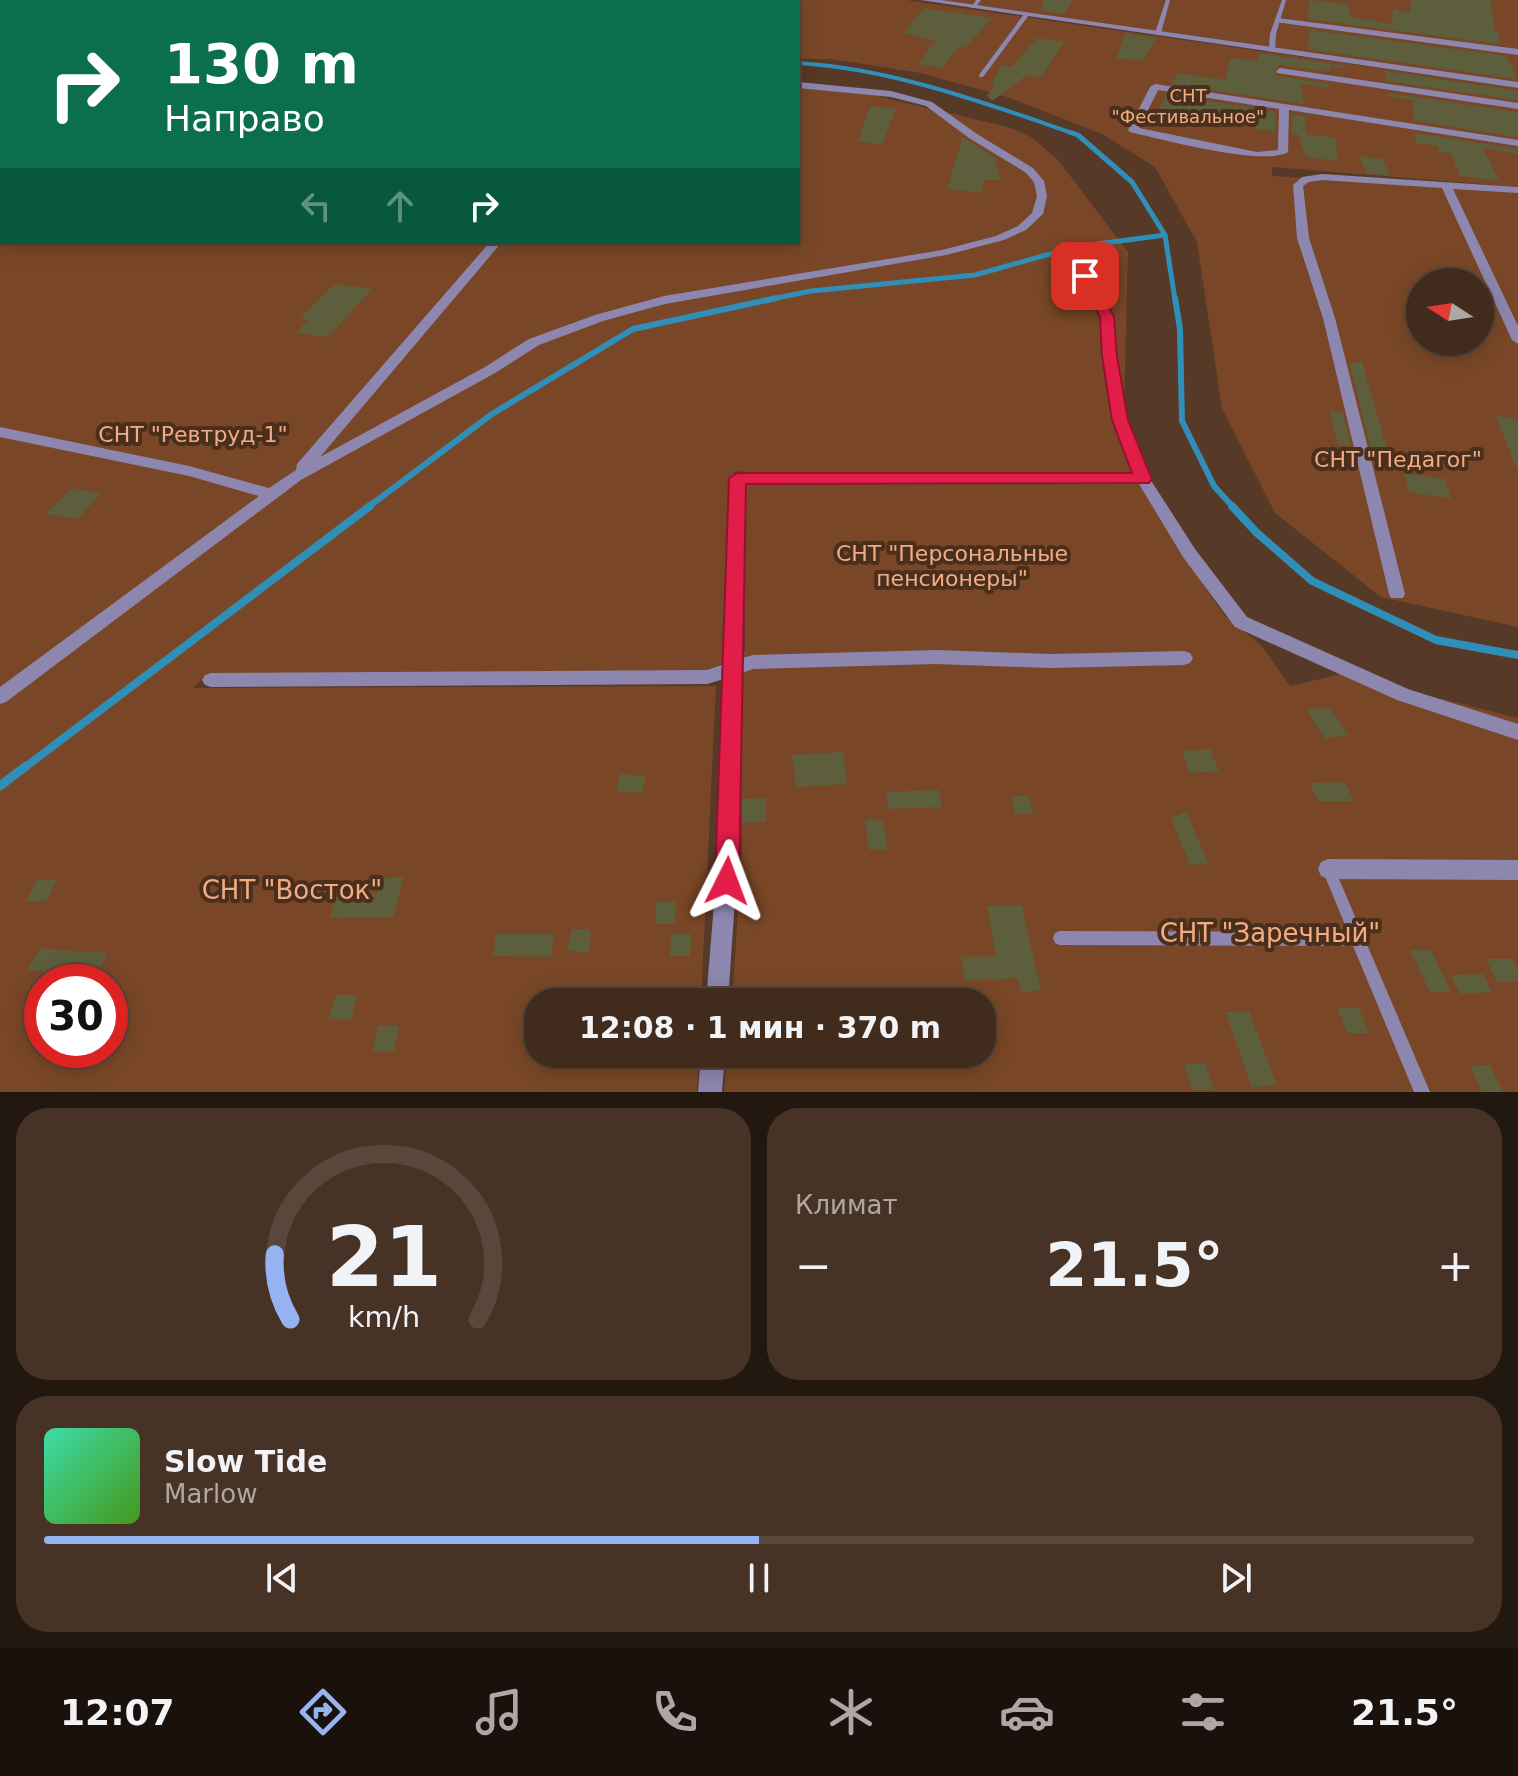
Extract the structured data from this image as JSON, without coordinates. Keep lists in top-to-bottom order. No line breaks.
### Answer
{"parks":["СНТ \"Фестивальное\"","СНТ \"Ревтруд-1\"","СНТ \"Педагог\"","СНТ \"Персональные пенсионеры\"","СНТ \"Восток\"","СНТ \"Заречный\""],"north":"left","page":{"turn":["130 m","Направо"],"limit":"30","trip":"12:08 · 1 мин · 370 m","tile":"Климат","heat":["−","21.5°","+"],"song":["Slow Tide","Marlow"],"tabs":["12:07","21.5°"],"gauge":["21","km/h"]}}
